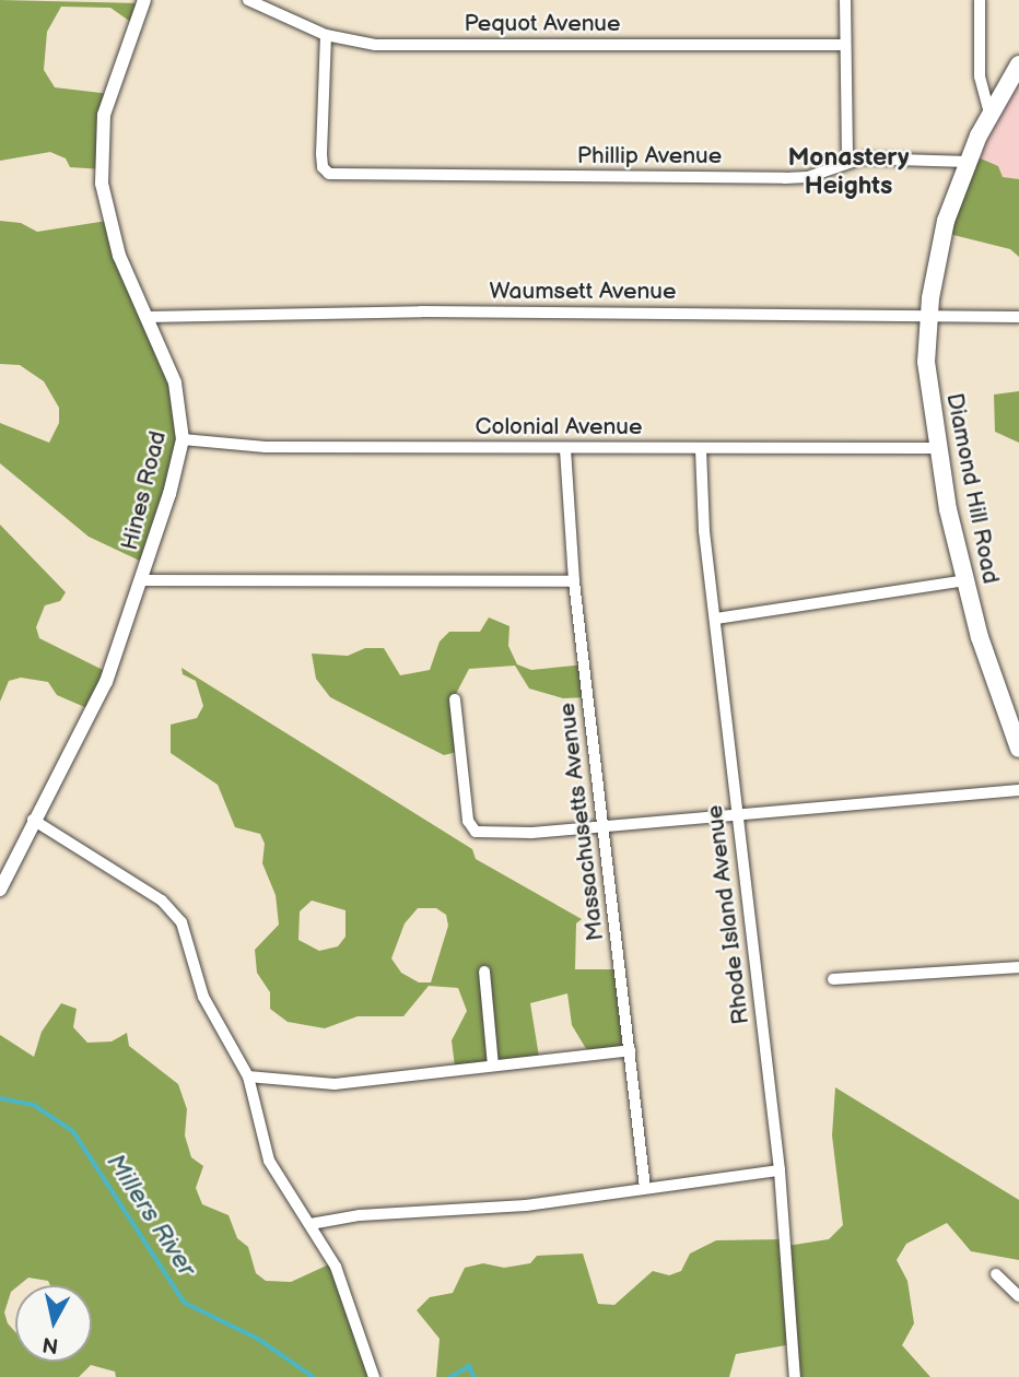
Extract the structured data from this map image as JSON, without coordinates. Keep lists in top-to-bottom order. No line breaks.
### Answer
{"streets":{"main road":["Diamond Hill Road"],"street":["Pequot Avenue","Phillip Avenue","Waumsett Avenue","Colonial Avenue","Hines Road","Massachusetts Avenue","Rhode Island Avenue"]},"crossings":[["Pequot Avenue","Phillip Avenue"],["Phillip Avenue","Diamond Hill Road"],["Waumsett Avenue","Diamond Hill Road"],["Waumsett Avenue","Hines Road"],["Colonial Avenue","Diamond Hill Road"],["Colonial Avenue","Hines Road"],["Colonial Avenue","Massachusetts Avenue"],["Colonial Avenue","Rhode Island Avenue"]],"districts":["Monastery Heights"],"water":["Millers River"],"north":"bottom"}
